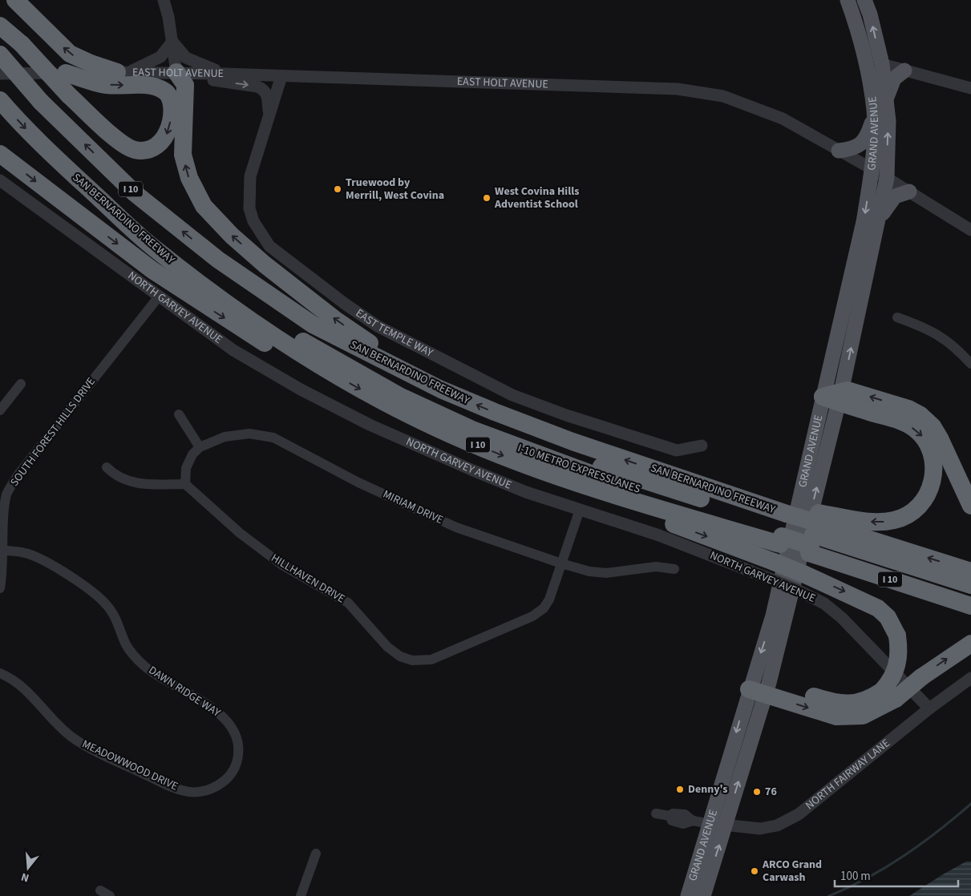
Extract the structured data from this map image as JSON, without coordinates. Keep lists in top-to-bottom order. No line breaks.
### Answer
{"streets":{"highway":["I 10","SAN BERNARDINO FREEWAY","I-10 METRO EXPRESSLANES"],"main road":["GRAND AVENUE"],"street":["EAST HOLT AVENUE","NORTH GARVEY AVENUE","EAST TEMPLE WAY","SOUTH FOREST HILLS DRIVE","MIRIAM DRIVE","HILLHAVEN DRIVE","DAWN RIDGE WAY","MEADOWWOOD DRIVE","NORTH FAIRWAY LANE"]},"crossings":[["EAST HOLT AVENUE","GRAND AVENUE"],["EAST HOLT AVENUE","EAST TEMPLE WAY"],["GRAND AVENUE","NORTH FAIRWAY LANE"],["SAN BERNARDINO FREEWAY","I-10 METRO EXPRESSLANES"],["NORTH GARVEY AVENUE","SOUTH FOREST HILLS DRIVE"],["NORTH GARVEY AVENUE","HILLHAVEN DRIVE"],["NORTH GARVEY AVENUE","NORTH FAIRWAY LANE"],["SOUTH FOREST HILLS DRIVE","DAWN RIDGE WAY"],["MIRIAM DRIVE","HILLHAVEN DRIVE"],["DAWN RIDGE WAY","MEADOWWOOD DRIVE"]],"places":["Truewood by Merrill, West Covina","West Covina Hills Adventist School","Denny's","76","ARCO Grand Carwash"],"scale_bar":"100 m","north":"bottom"}
